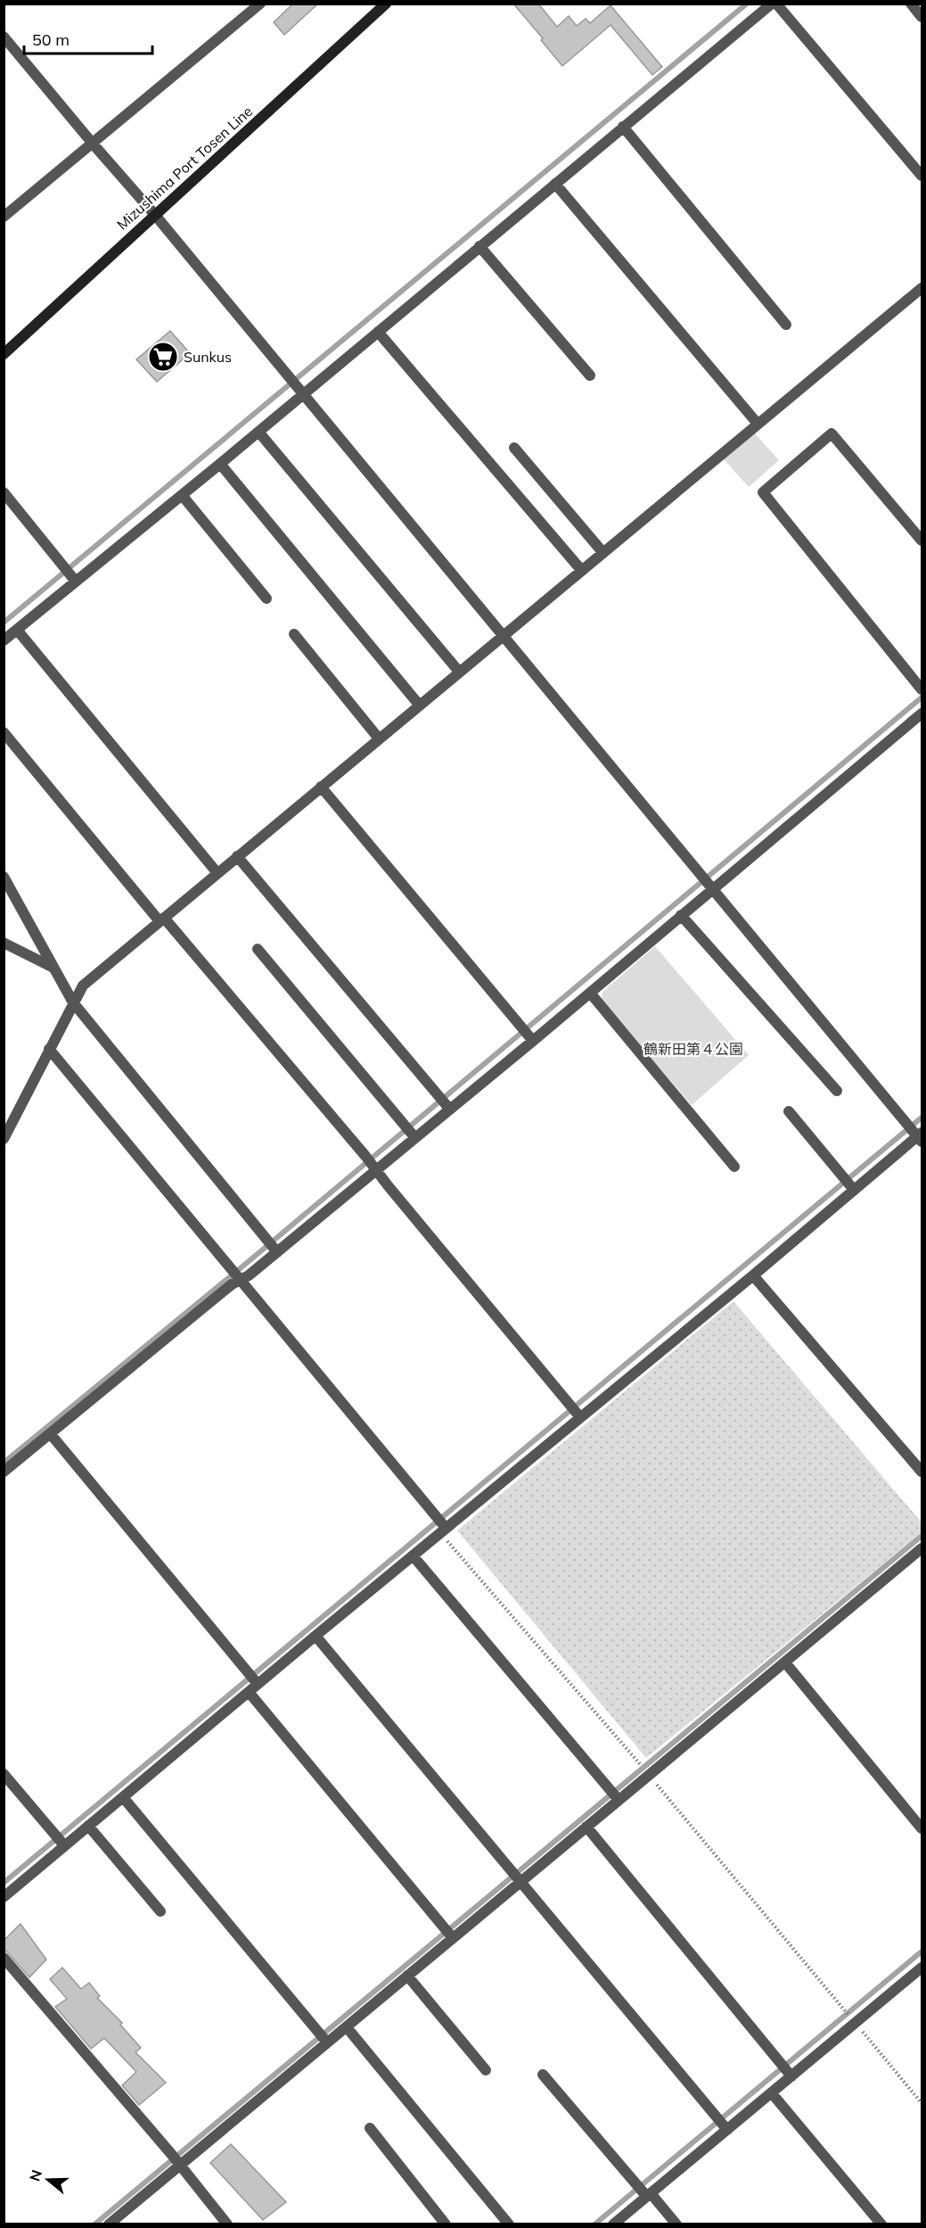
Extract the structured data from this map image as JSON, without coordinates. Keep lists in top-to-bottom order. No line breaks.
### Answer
{"streets":{"main road":["Mizushima Port Tosen Line"]},"parks":["鶴新田第４公園"],"places":{"supermarket":["Sunkus"]},"scale_bar":"50 m","north":"left"}
